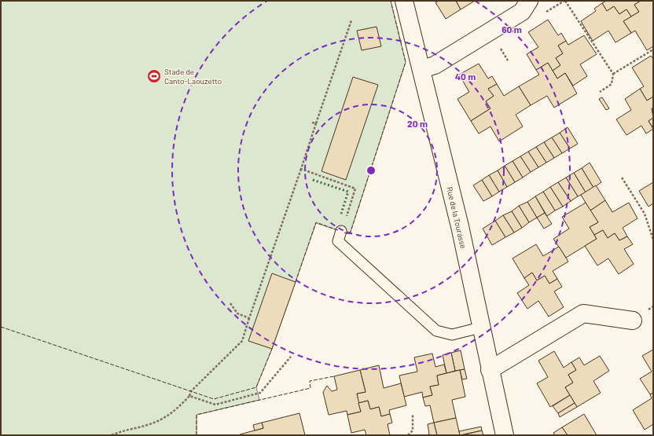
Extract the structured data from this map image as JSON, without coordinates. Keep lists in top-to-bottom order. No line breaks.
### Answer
{"streets":{"street":["Rue de la Tourasse"]},"places":{"sports":["Stade de Canto-Laouzetto"]},"rings":["60 m","40 m","20 m"]}
